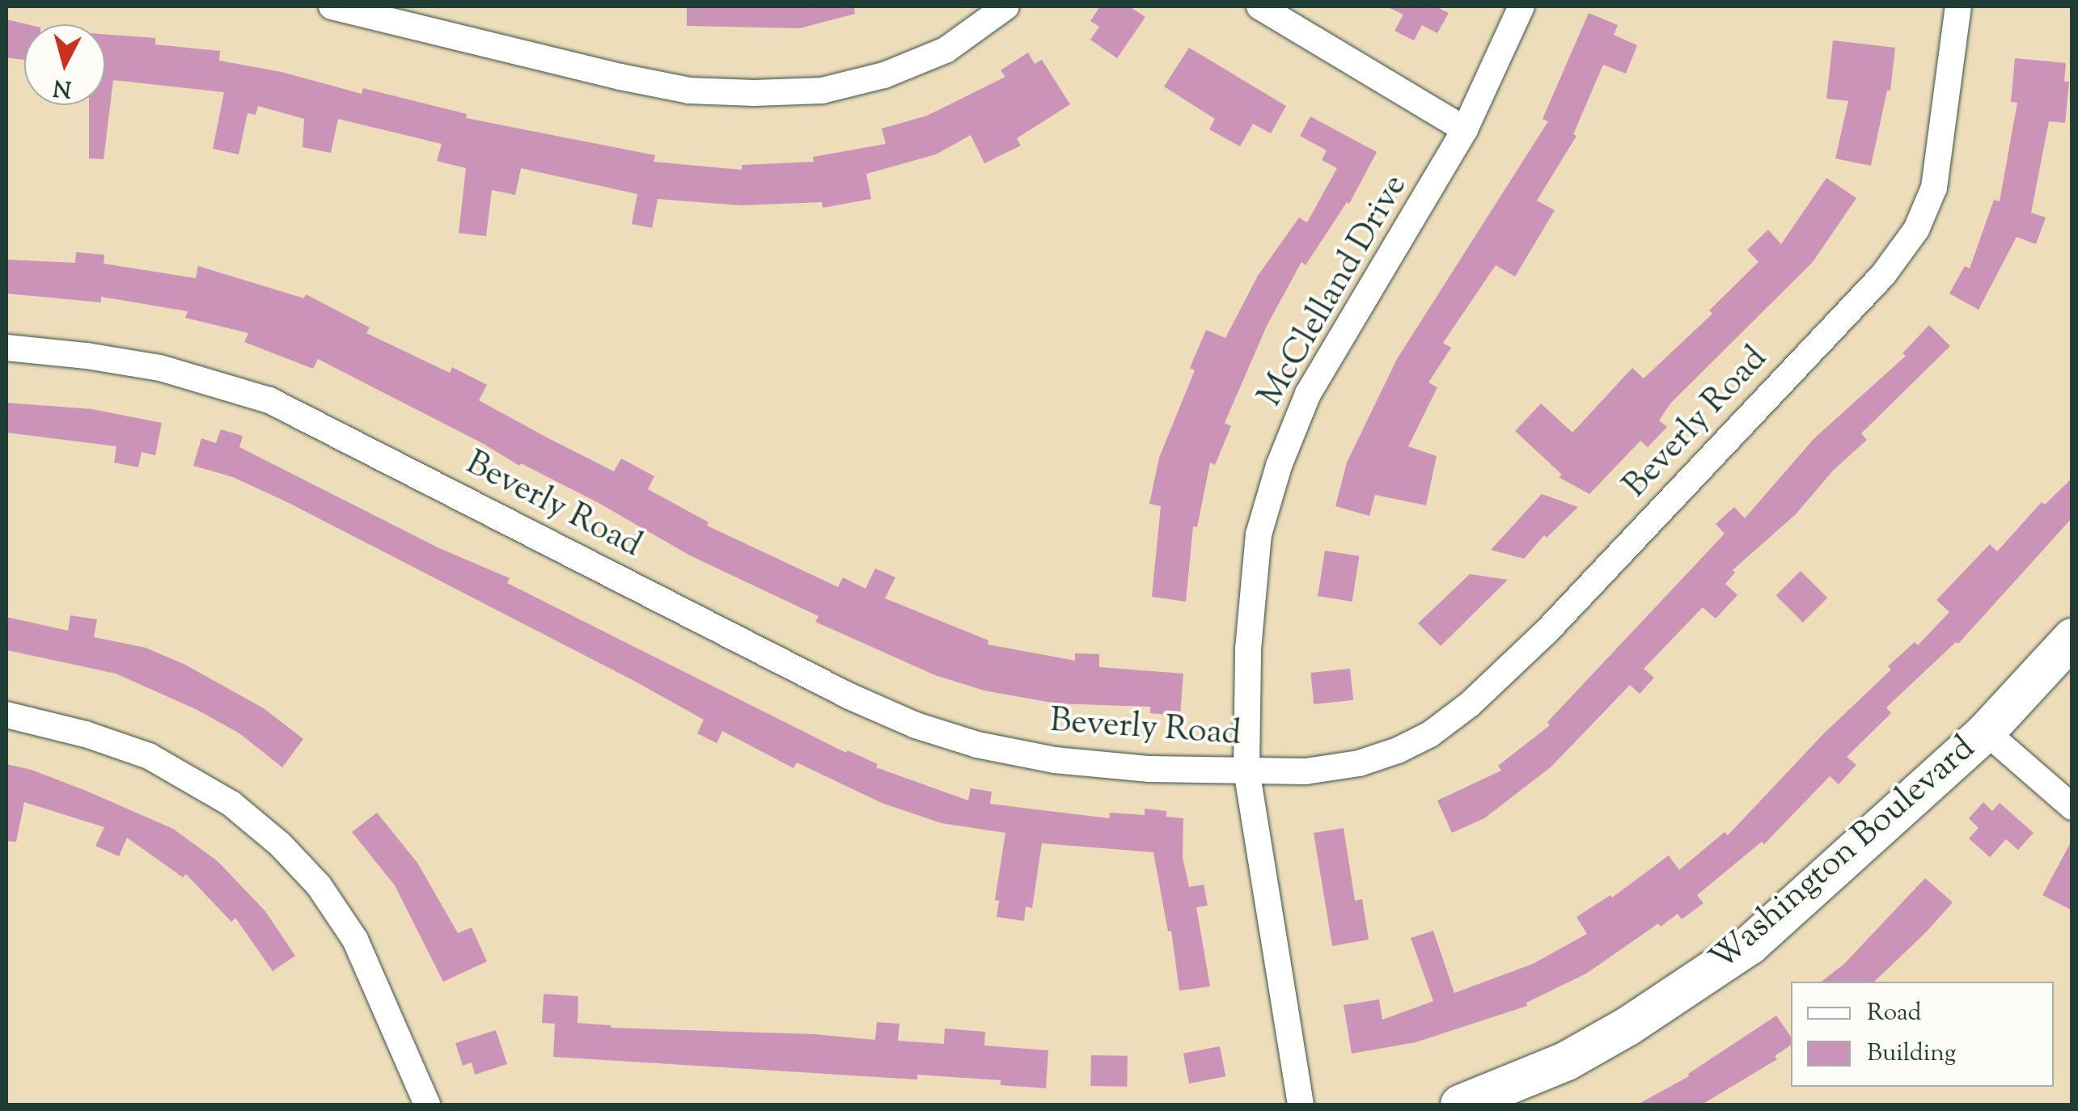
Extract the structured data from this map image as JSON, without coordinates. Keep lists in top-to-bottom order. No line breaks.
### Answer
{"streets":{"street":["McClelland Drive","Beverly Road","Washington Boulevard"]},"crossings":[["McClelland Drive","Beverly Road"]],"legend":["Road","Building"],"north":"bottom"}
